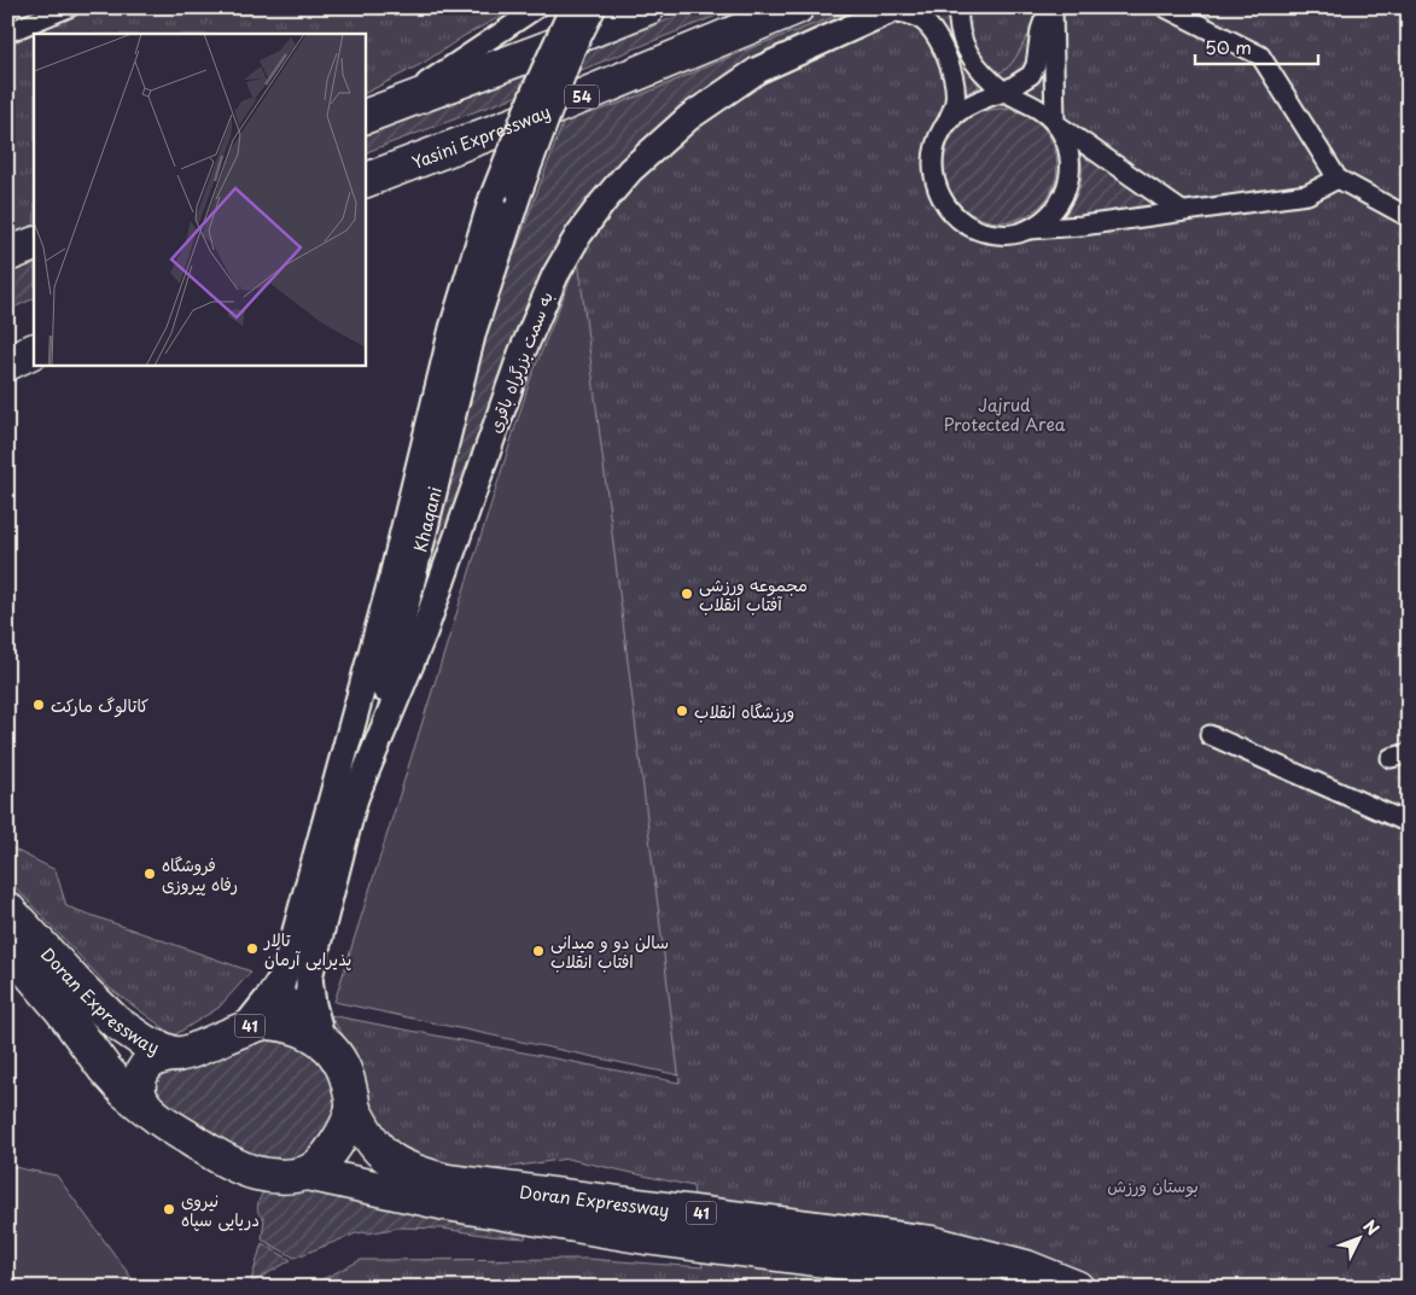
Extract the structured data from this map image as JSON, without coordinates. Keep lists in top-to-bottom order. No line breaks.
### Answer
{"streets":{"highway":["54","Yasini Expressway","Doran Expressway","41"],"main road":["به سمت بزرگراه باقری","Khaqani"]},"crossings":[["به سمت بزرگراه باقری","Khaqani"],["Khaqani","Doran Expressway"],["Khaqani","41"],["Doran Expressway","41"]],"parks":["Jajrud Protected Area","بوستان ورزش"],"places":["مجموعه ورزشی آفتاب انقلاب","کاتالوگ مارکت","ورزشگاه انقلاب","فروشگاه رفاه پیروزی","تالار پذیرایی آرمان","سالن دو و میدانی افتاب انقلاب","نیروی دریایی سپاه"],"scale_bar":"50 m","north":"top right"}
